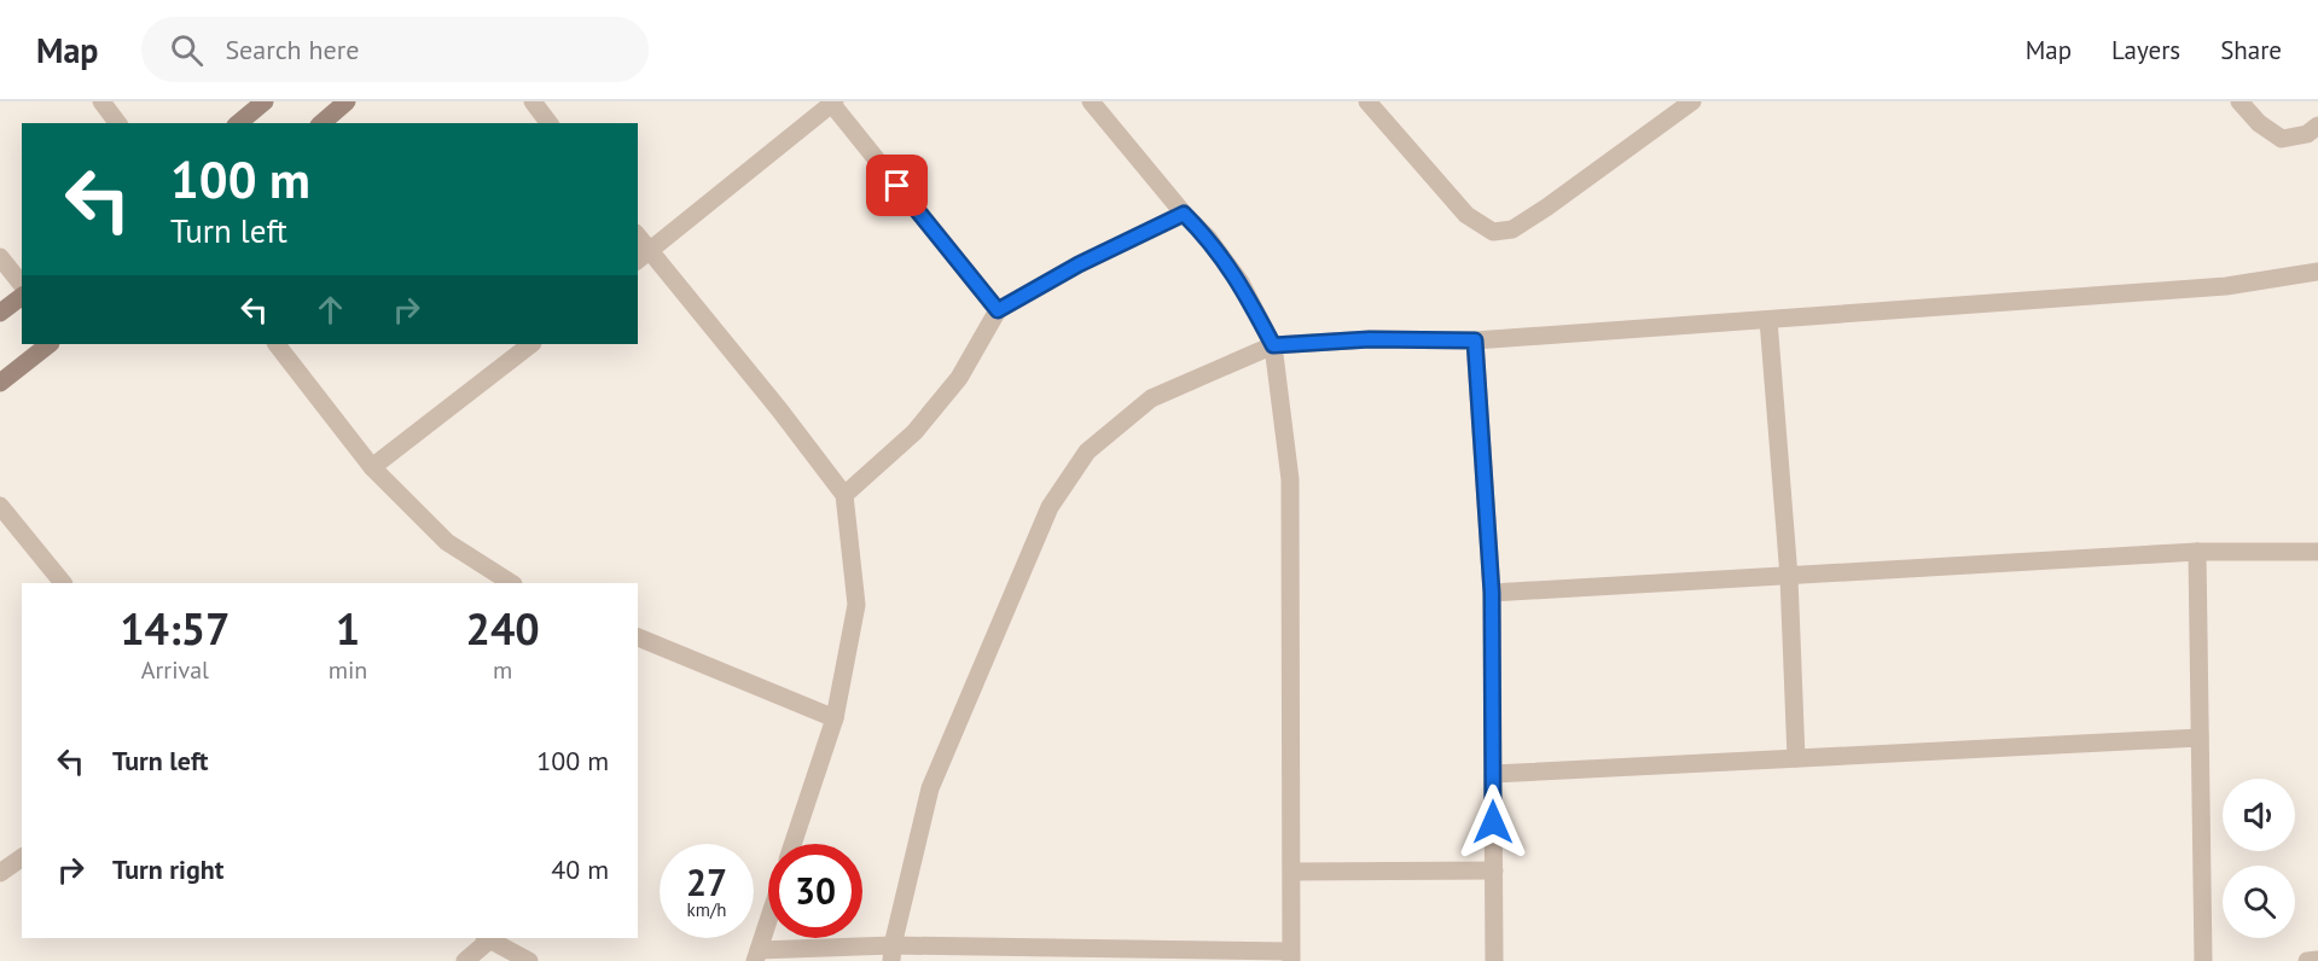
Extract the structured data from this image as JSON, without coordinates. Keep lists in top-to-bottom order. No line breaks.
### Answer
{"page":{"header":"Map","search":"Search here","nav":["Map","Layers","Share"],"turn":["100 m","Turn left"],"eta":["14:57","Arrival","1","min","240","m"],"list":[{"name":"Turn left","value":"100 m"},{"name":"Turn right","value":"40 m"}],"speed":"27 km/h","limit":"30"}}
